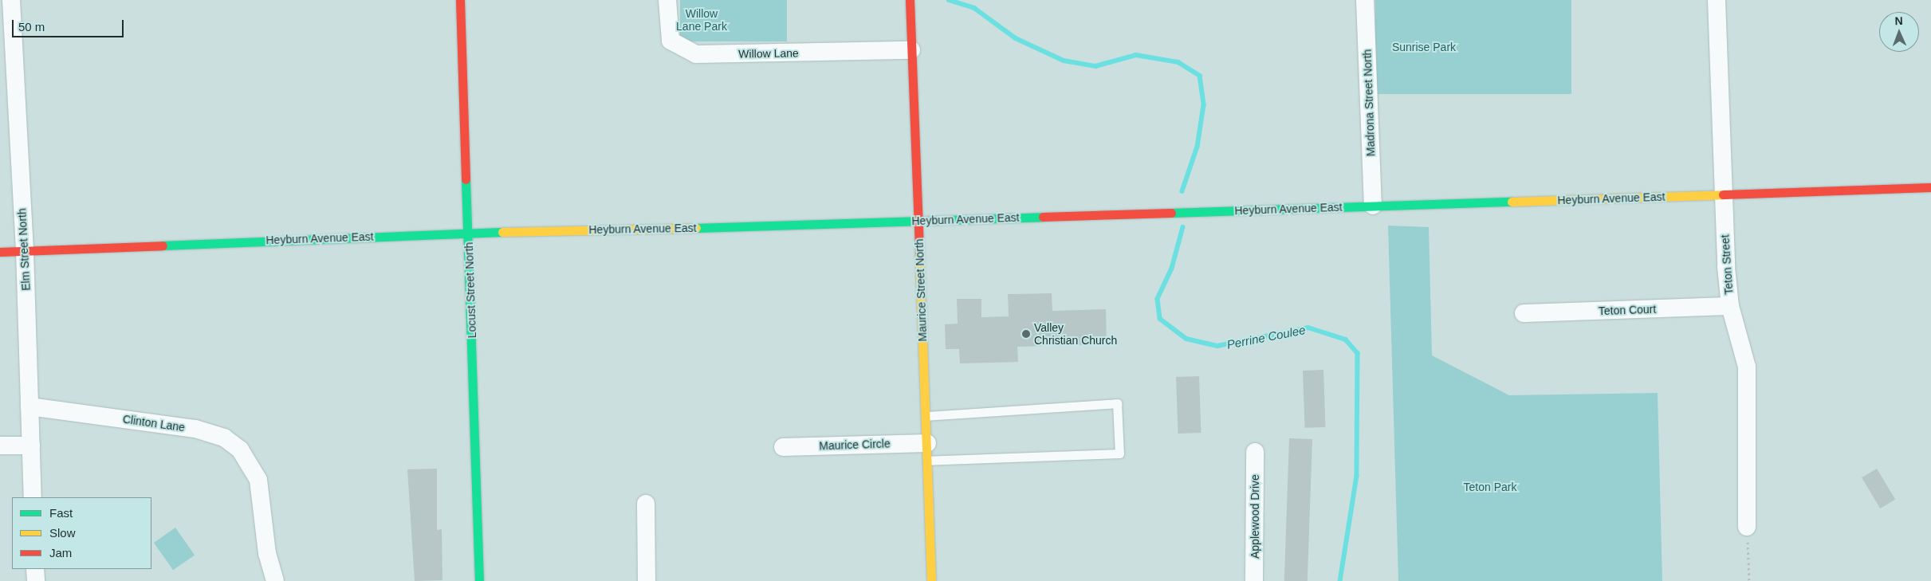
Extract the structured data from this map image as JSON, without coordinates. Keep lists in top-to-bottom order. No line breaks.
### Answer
{"streets":{"street":["Willow Lane","Madrona Street North","Heyburn Avenue East","Elm Street North","Teton Street","Locust Street North","Maurice Street North","Teton Court","Clinton Lane","Maurice Circle","Applewood Drive"]},"crossings":[["Willow Lane","Maurice Street North"],["Madrona Street North","Heyburn Avenue East"],["Heyburn Avenue East","Elm Street North"],["Heyburn Avenue East","Teton Street"],["Heyburn Avenue East","Locust Street North"],["Heyburn Avenue East","Maurice Street North"],["Elm Street North","Clinton Lane"],["Teton Street","Teton Court"],["Maurice Street North","Maurice Circle"]],"water":["Perrine Coulee"],"parks":["Willow Lane Park","Sunrise Park","Teton Park"],"places":["Valley Christian Church"],"legend":["Fast","Slow","Jam"],"scale_bar":"50 m","north":"top"}
